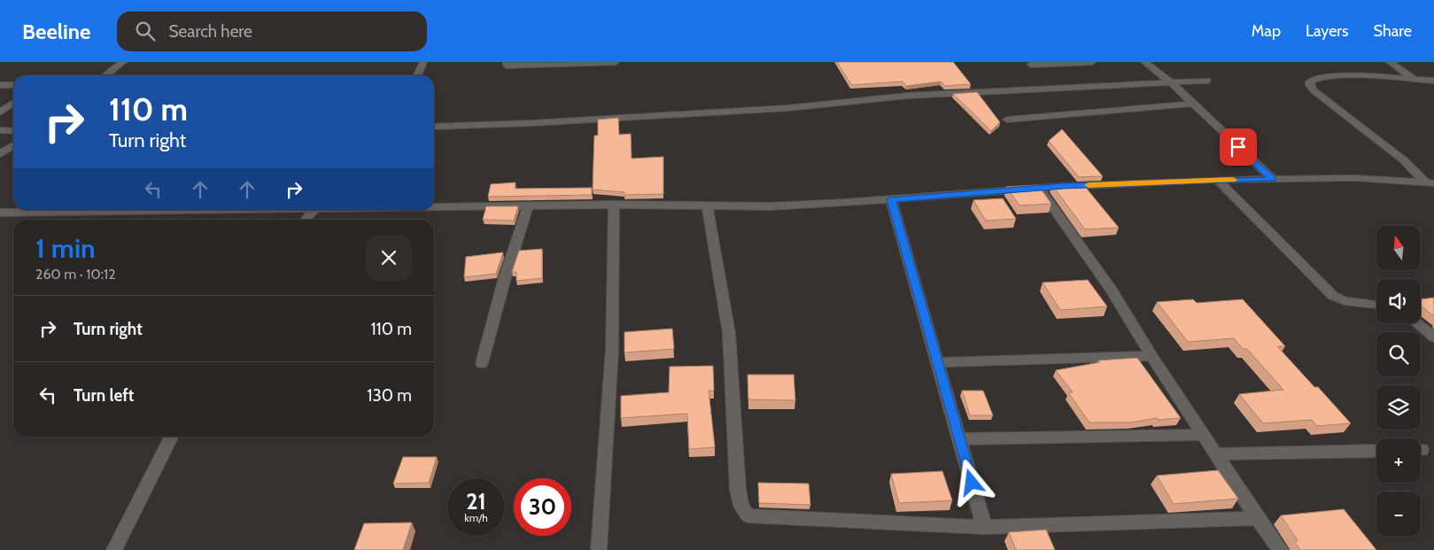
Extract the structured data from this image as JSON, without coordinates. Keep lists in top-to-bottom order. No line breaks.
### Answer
{"north":"top","page":{"header":"Beeline","search":"Search here","nav":["Map","Layers","Share"],"turn":["110 m","Turn right"],"heading":["1 min","260 m · 10:12"],"map_buttons":["+","−"],"list":[{"name":"Turn right","value":"110 m"},{"name":"Turn left","value":"130 m"}],"speed":"21 km/h","limit":"30"}}
